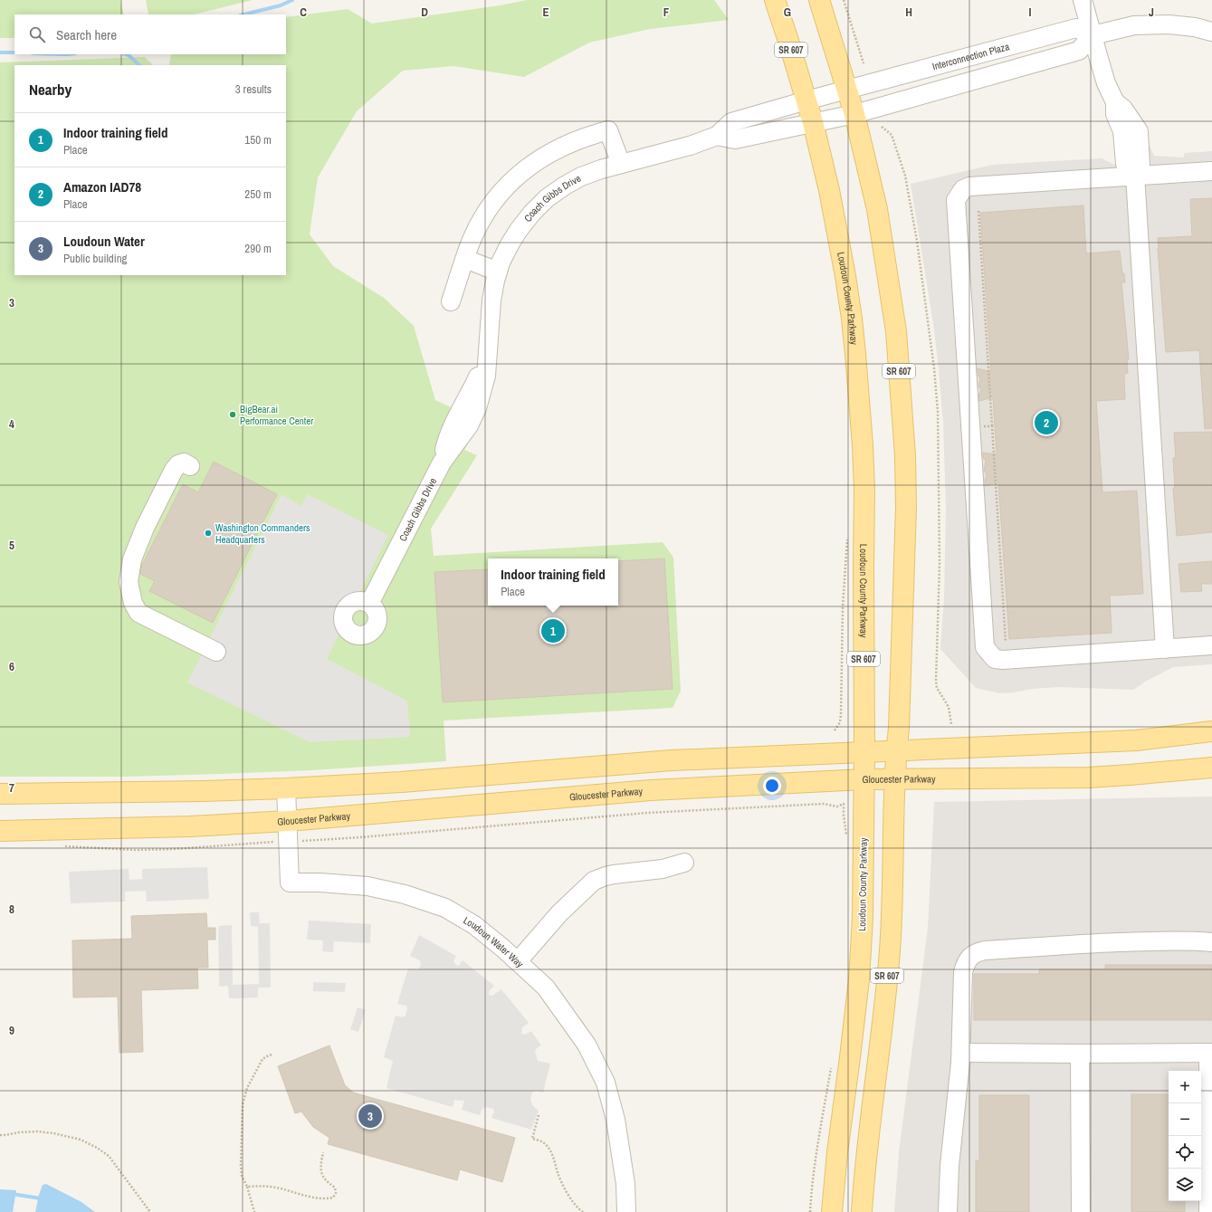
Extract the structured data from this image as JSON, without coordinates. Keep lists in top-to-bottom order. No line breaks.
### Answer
{"streets":{"main road":["SR 607","Loudoun County Parkway","Gloucester Parkway"],"street":["Interconnection Plaza","Coach Gibbs Drive","Loudoun Water Way"]},"crossings":[["SR 607","Interconnection Plaza"],["SR 607","Coach Gibbs Drive"],["SR 607","Gloucester Parkway"],["Interconnection Plaza","Coach Gibbs Drive"],["Coach Gibbs Drive","Loudoun County Parkway"],["Loudoun County Parkway","Gloucester Parkway"],["Gloucester Parkway","Loudoun Water Way"]],"places":["BigBear.ai Performance Center","Washington Commanders Headquarters"],"page":{"search":"Search here","heading":["Nearby","3 results"],"list":[{"mark":"1","name":"Indoor training field","note":"Place","value":"150 m"},{"mark":"2","name":"Amazon IAD78","note":"Place","value":"250 m"},{"mark":"3","name":"Loudoun Water","note":"Public building","value":"290 m"}],"pins":["2","1","3"],"popup":["Indoor training field","Place"],"map_buttons":["+","−"]},"grid":{"columns":["C","D","E","F","G","H","I","J"],"rows":["3","4","5","6","7","8","9"]}}
